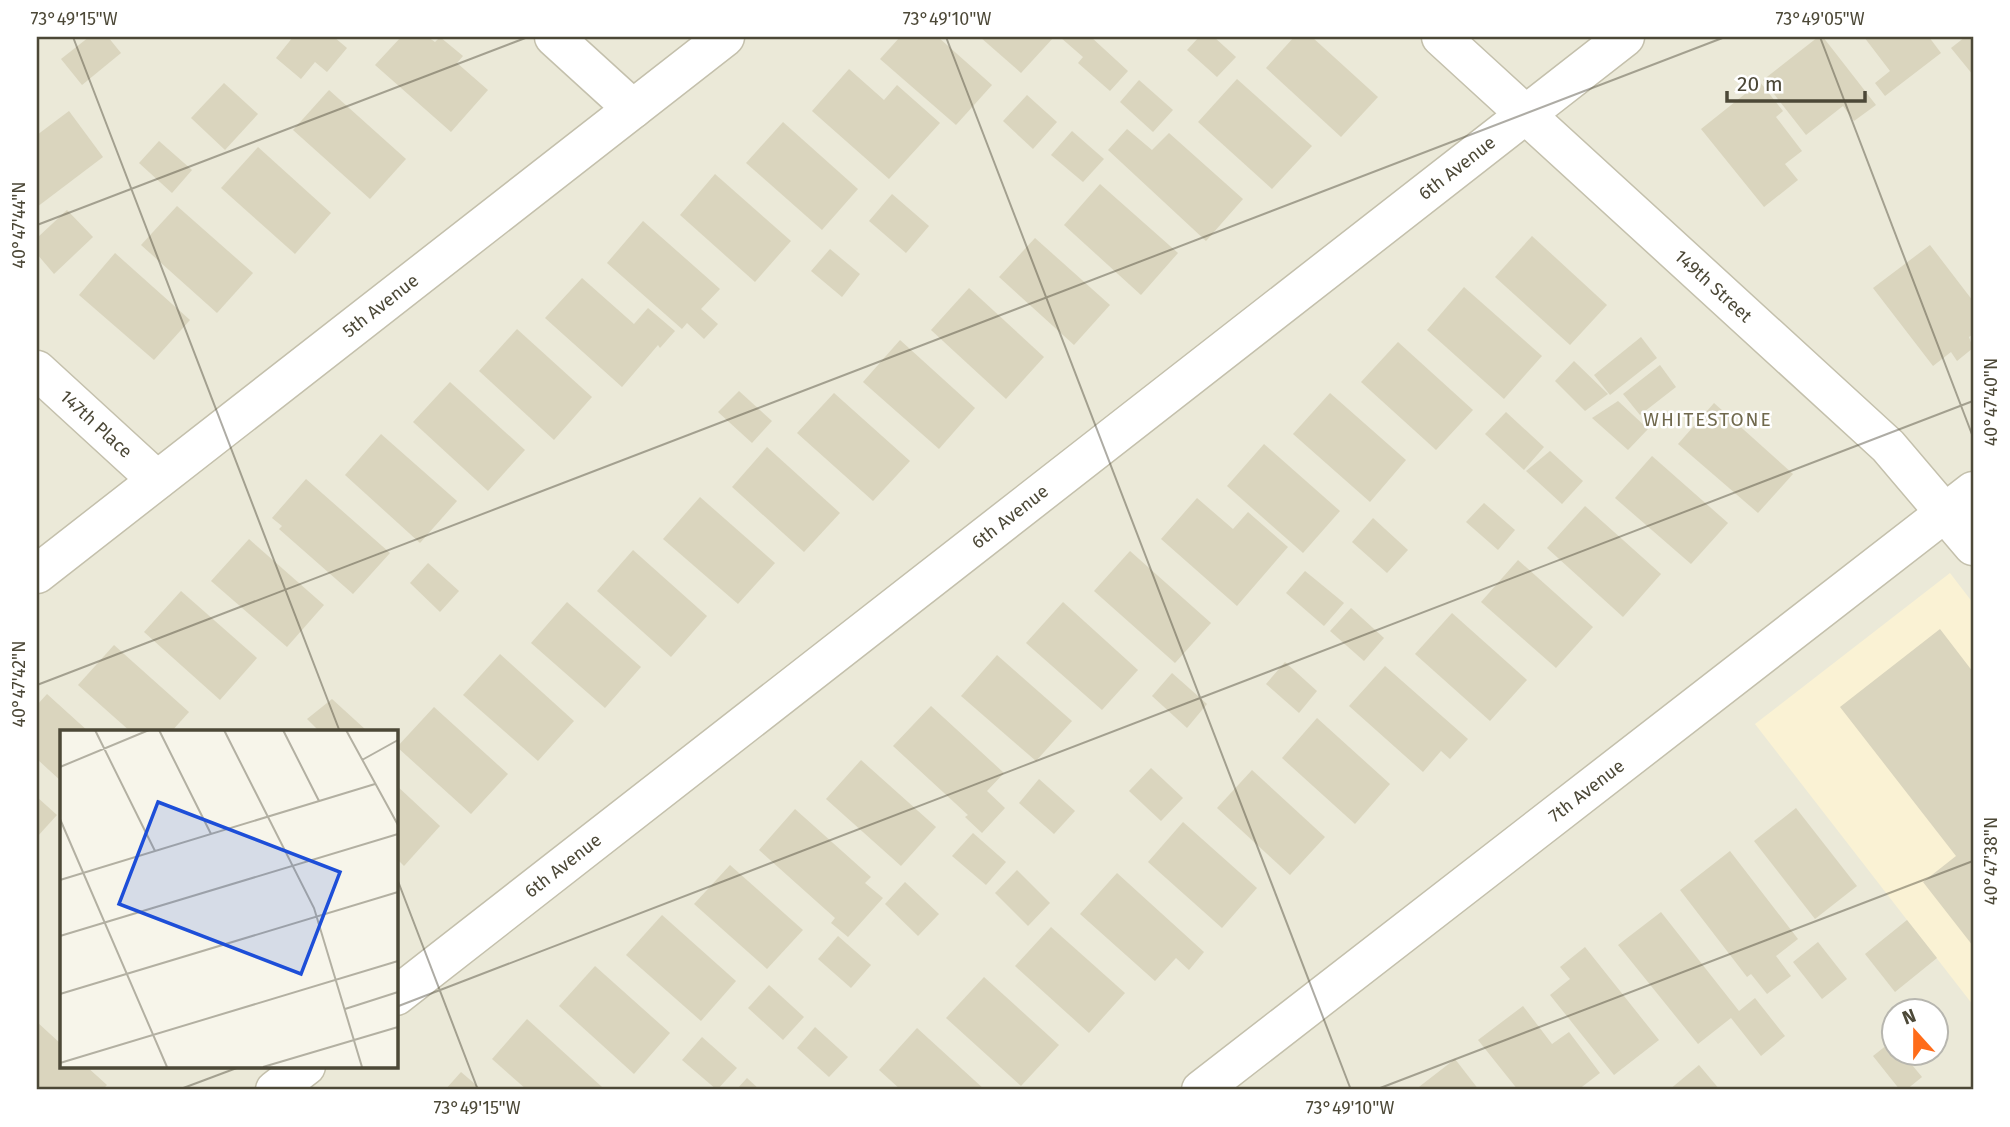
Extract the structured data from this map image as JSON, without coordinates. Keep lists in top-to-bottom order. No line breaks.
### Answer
{"streets":{"street":["6th Avenue","149th Street","5th Avenue","147th Place","7th Avenue"]},"crossings":[["6th Avenue","149th Street"],["149th Street","7th Avenue"],["5th Avenue","147th Place"]],"districts":["WHITESTONE"],"scale_bar":"20 m","north":"top","coordinates":["73°49'15\"W","73°49'10\"W","73°49'05\"W","40°47'44\"N","40°47'40\"N","40°47'42\"N","40°47'38\"N"]}
